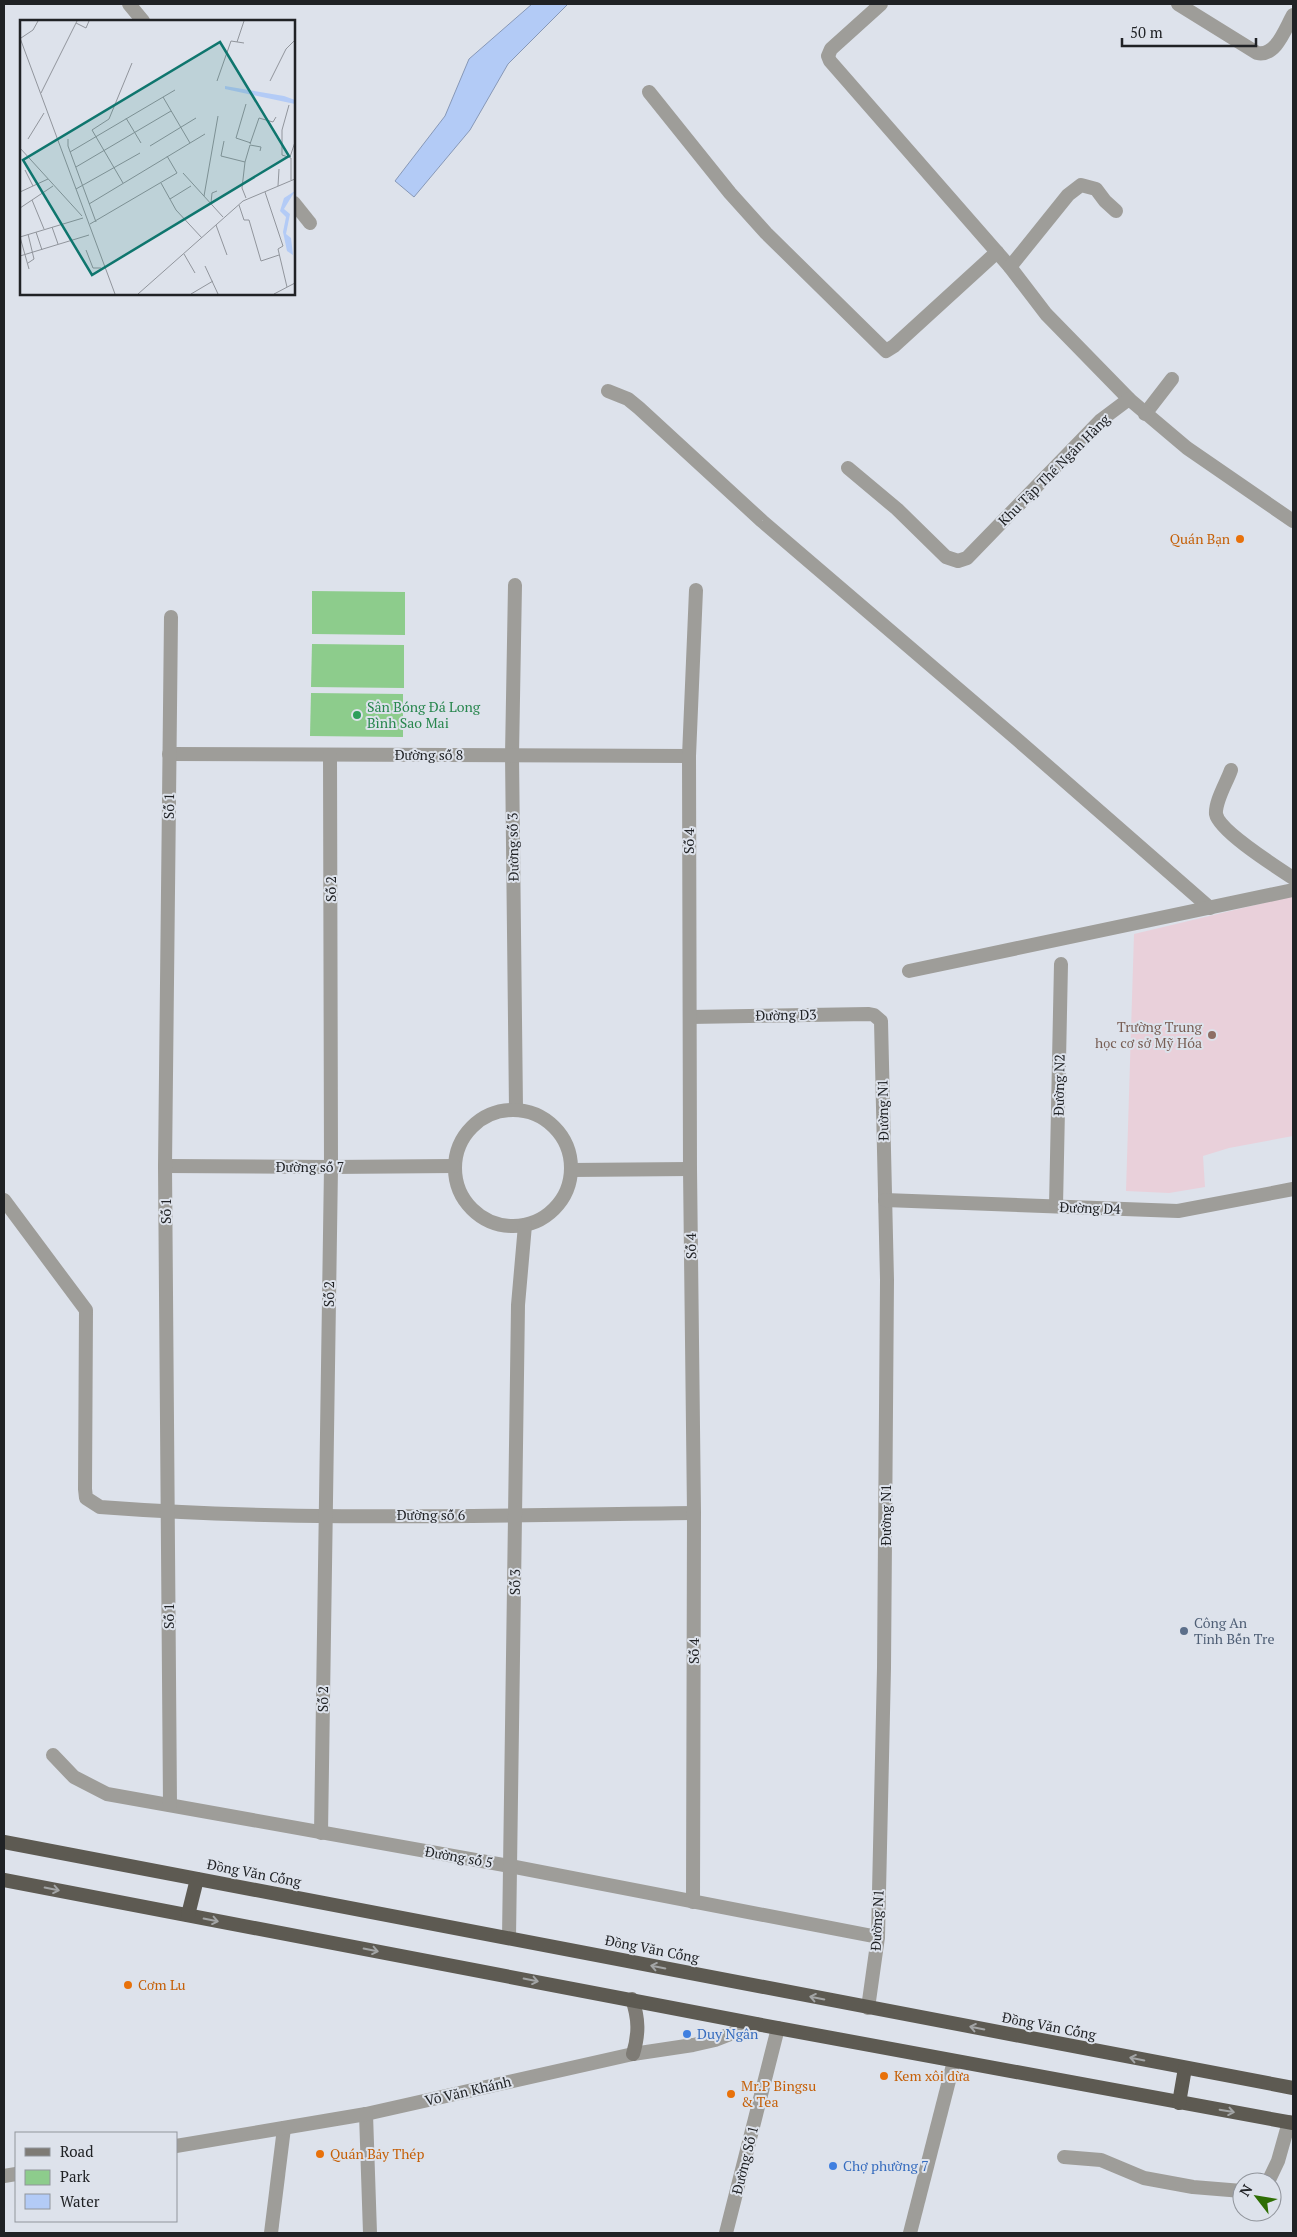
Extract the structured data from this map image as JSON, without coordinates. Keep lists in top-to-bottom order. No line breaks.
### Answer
{"streets":{"highway":["Đồng Văn Cống"],"street":["Khu Tập Thể Ngân Hàng","Đường số 8","Số 1","Số 4","Đường số 3","Số 2","Đường D3","Đường N2","Đường N1","Đường số 7","Đường D4","Đường số 6","Số 3","Đường số 5","Võ Văn Khánh","Đường Số 1"]},"crossings":[["Đường số 8","Số 1"],["Đường số 8","Số 4"],["Đường số 8","Đường số 3"],["Đường số 8","Số 2"],["Số 1","Đường số 7"],["Số 1","Đường số 6"],["Số 1","Đường số 5"],["Số 4","Đường D3"],["Số 4","Đường số 6"],["Số 4","Đường số 5"],["Đường số 3","Đường số 7"],["Đường số 3","Số 3"],["Số 2","Đường số 7"],["Số 2","Đường số 6"],["Số 2","Đường số 5"],["Đường D3","Đường N1"],["Đường N2","Đường D4"],["Đường N1","Đường D4"],["Đường N1","Đường số 5"],["Đường N1","Đồng Văn Cống"],["Đường số 7","Số 3"],["Đường số 6","Số 3"],["Số 3","Đường số 5"],["Số 3","Đồng Văn Cống"]],"places":["Quán Bạn","Sân Bóng Đá Long Bình Sao Mai","Trường Trung học cơ sở Mỹ Hóa","Công An Tỉnh Bến Tre","Cơm Lu","Duy Ngân","Kem xôi dừa","Mr.P Bingsu & Tea","Quán Bảy Thép","Chợ phường 7"],"legend":["Road","Park","Water"],"scale_bar":"50 m","north":"top left"}
